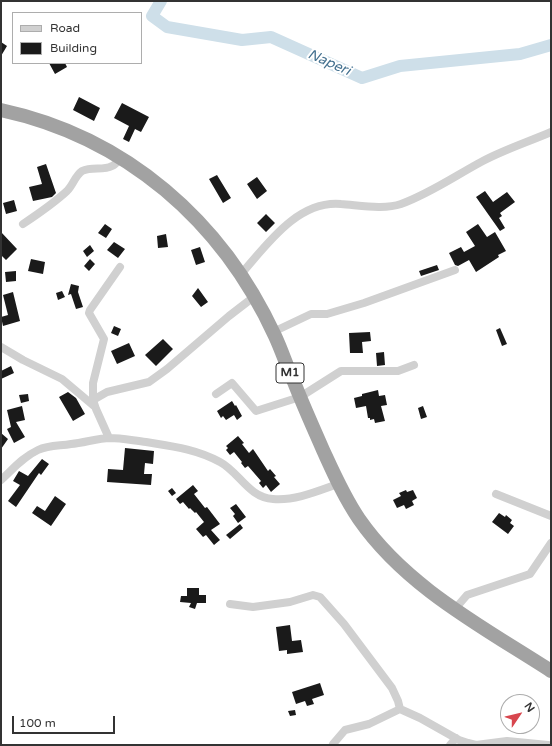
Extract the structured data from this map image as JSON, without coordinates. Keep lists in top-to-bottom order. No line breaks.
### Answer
{"streets":{"highway":["M1"]},"water":["Naperi"],"legend":["Road","Building"],"scale_bar":"100 m","north":"top right"}
